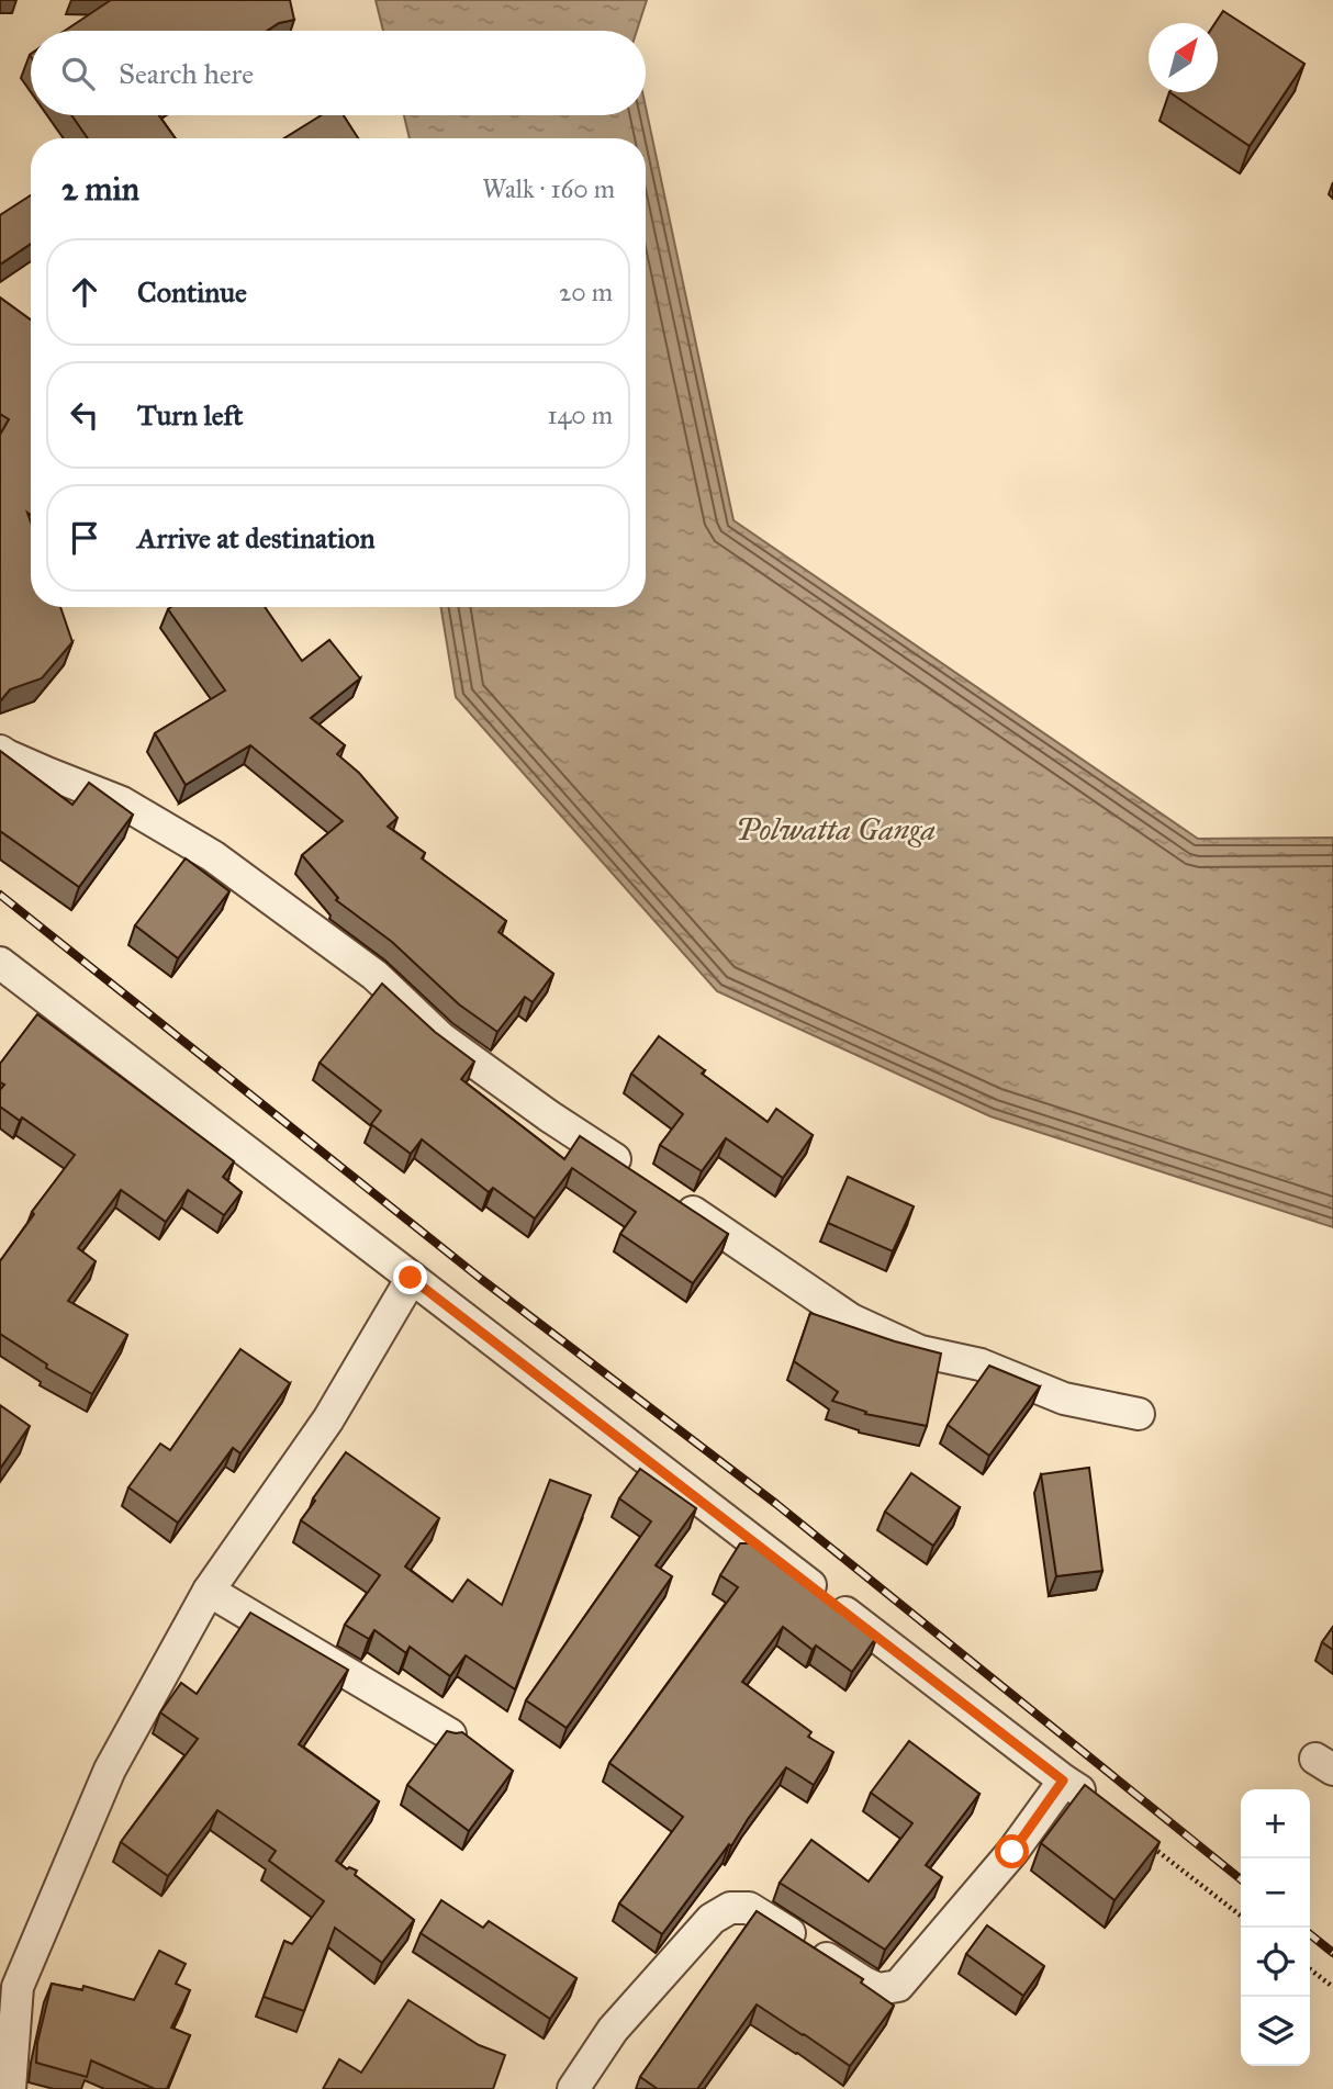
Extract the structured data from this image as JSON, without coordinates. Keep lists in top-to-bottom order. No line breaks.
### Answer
{"water":["Polwatta Ganga"],"north":"top right","page":{"search":"Search here","heading":["2 min","Walk · 160 m"],"list":[["Continue","20 m"],["Turn left","140 m"],"Arrive at destination"],"map_buttons":["+","−"]}}
